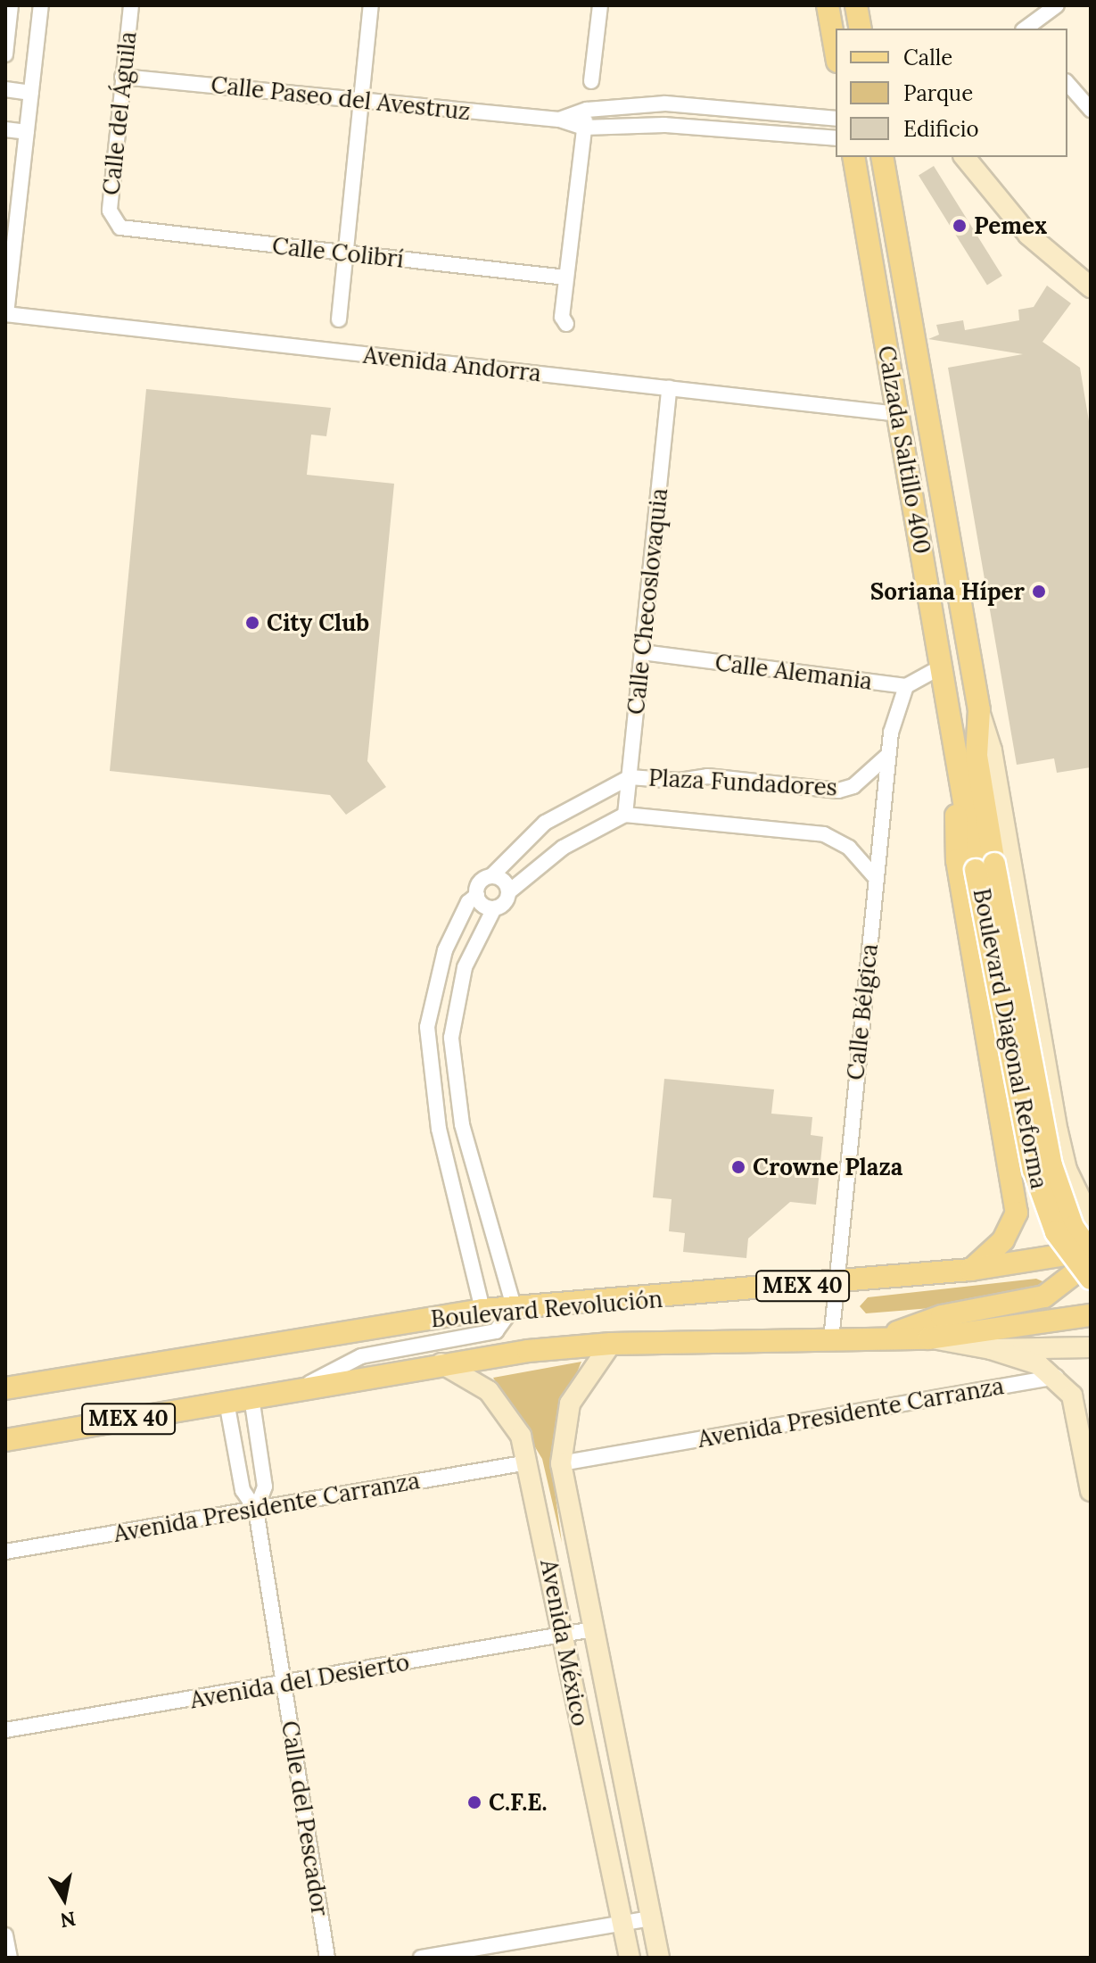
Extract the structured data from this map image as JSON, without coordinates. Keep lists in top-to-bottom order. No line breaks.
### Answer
{"streets":{"main road":["Calzada Saltillo 400","Boulevard Diagonal Reforma","MEX 40","Boulevard Revolución"],"street":["Calle Paseo del Avestruz","Calle del Águila","Calle Colibrí","Avenida Andorra","Calle Checoslovaquia","Calle Alemania","Plaza Fundadores","Calle Bélgica","Avenida Presidente Carranza","Avenida México","Avenida del Desierto","Calle del Pescador"]},"crossings":[["Calle Paseo del Avestruz","Calle del Águila"],["Calle del Águila","Calle Colibrí"],["Avenida Andorra","Calzada Saltillo 400"],["Avenida Andorra","Calle Checoslovaquia"],["Calzada Saltillo 400","Calle Alemania"],["Calzada Saltillo 400","Boulevard Diagonal Reforma"],["Calle Checoslovaquia","Calle Alemania"],["Calle Checoslovaquia","Plaza Fundadores"],["Calle Alemania","Calle Bélgica"],["Plaza Fundadores","Calle Bélgica"],["Calle Bélgica","MEX 40"],["Calle Bélgica","Boulevard Revolución"],["Boulevard Diagonal Reforma","Boulevard Revolución"],["MEX 40","Avenida México"],["Avenida Presidente Carranza","Avenida México"],["Avenida Presidente Carranza","Calle del Pescador"],["Avenida México","Avenida del Desierto"],["Avenida del Desierto","Calle del Pescador"]],"places":["Pemex","Soriana Híper","City Club","Crowne Plaza","C.F.E."],"legend":["Calle","Parque","Edificio"],"north":"bottom"}
